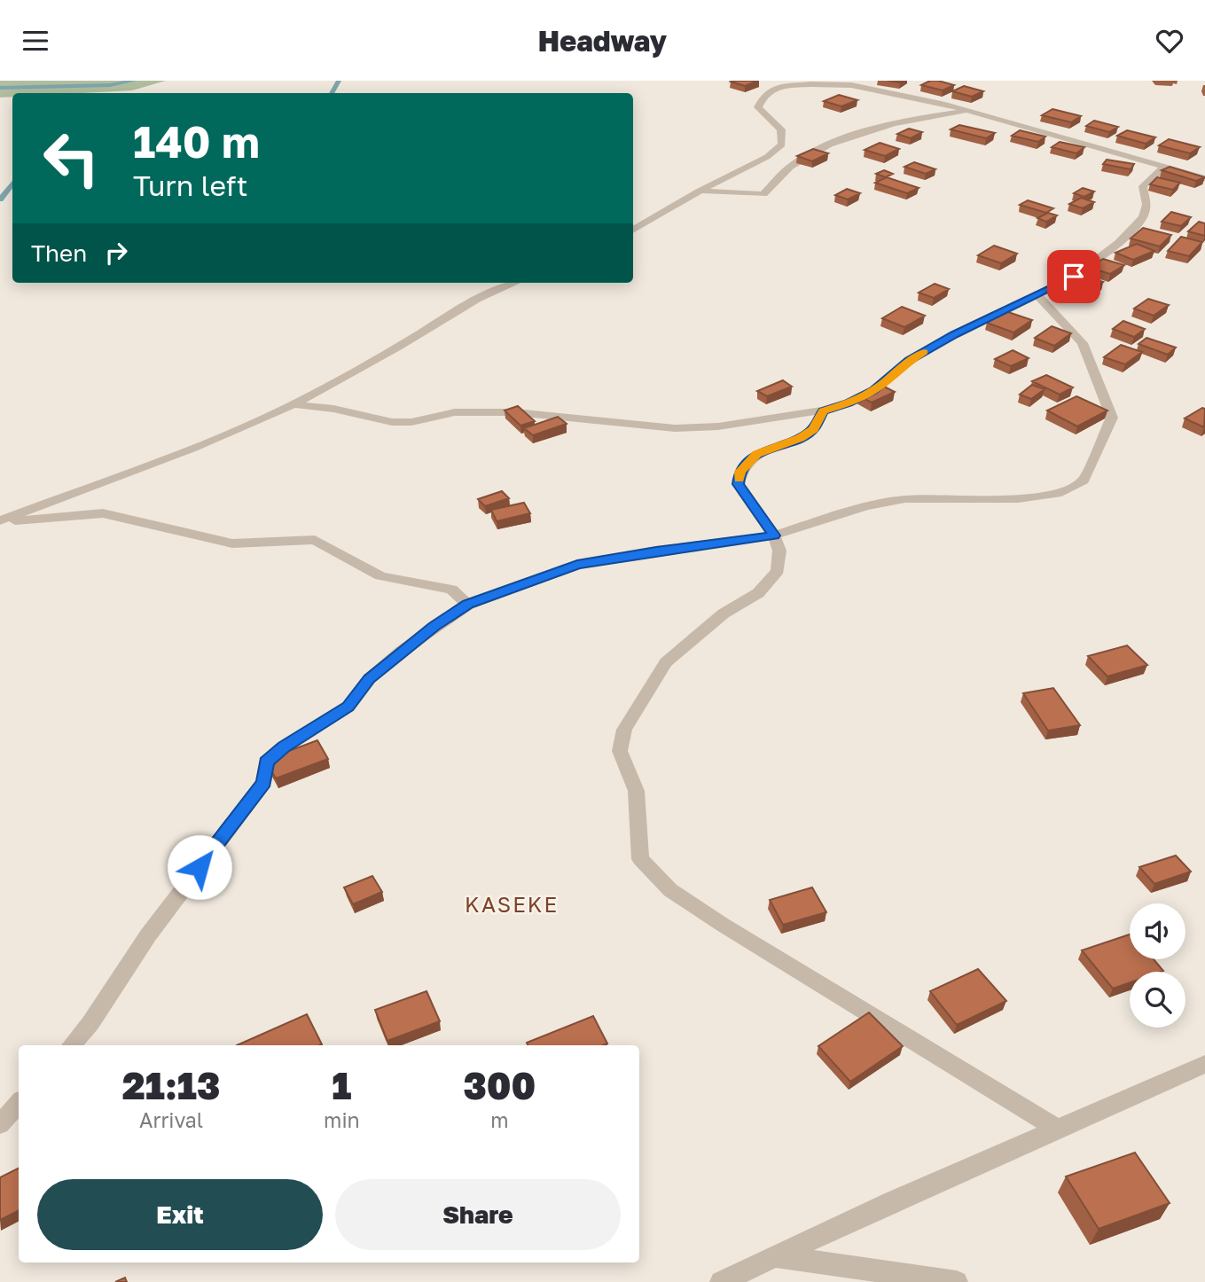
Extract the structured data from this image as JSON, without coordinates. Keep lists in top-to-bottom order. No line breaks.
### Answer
{"districts":["KASEKE"],"page":{"header":"Headway","turn":["140 m","Turn left"],"then":"Then","eta":["21:13","Arrival","1","min","300","m"],"buttons":["Exit","Share"]}}
